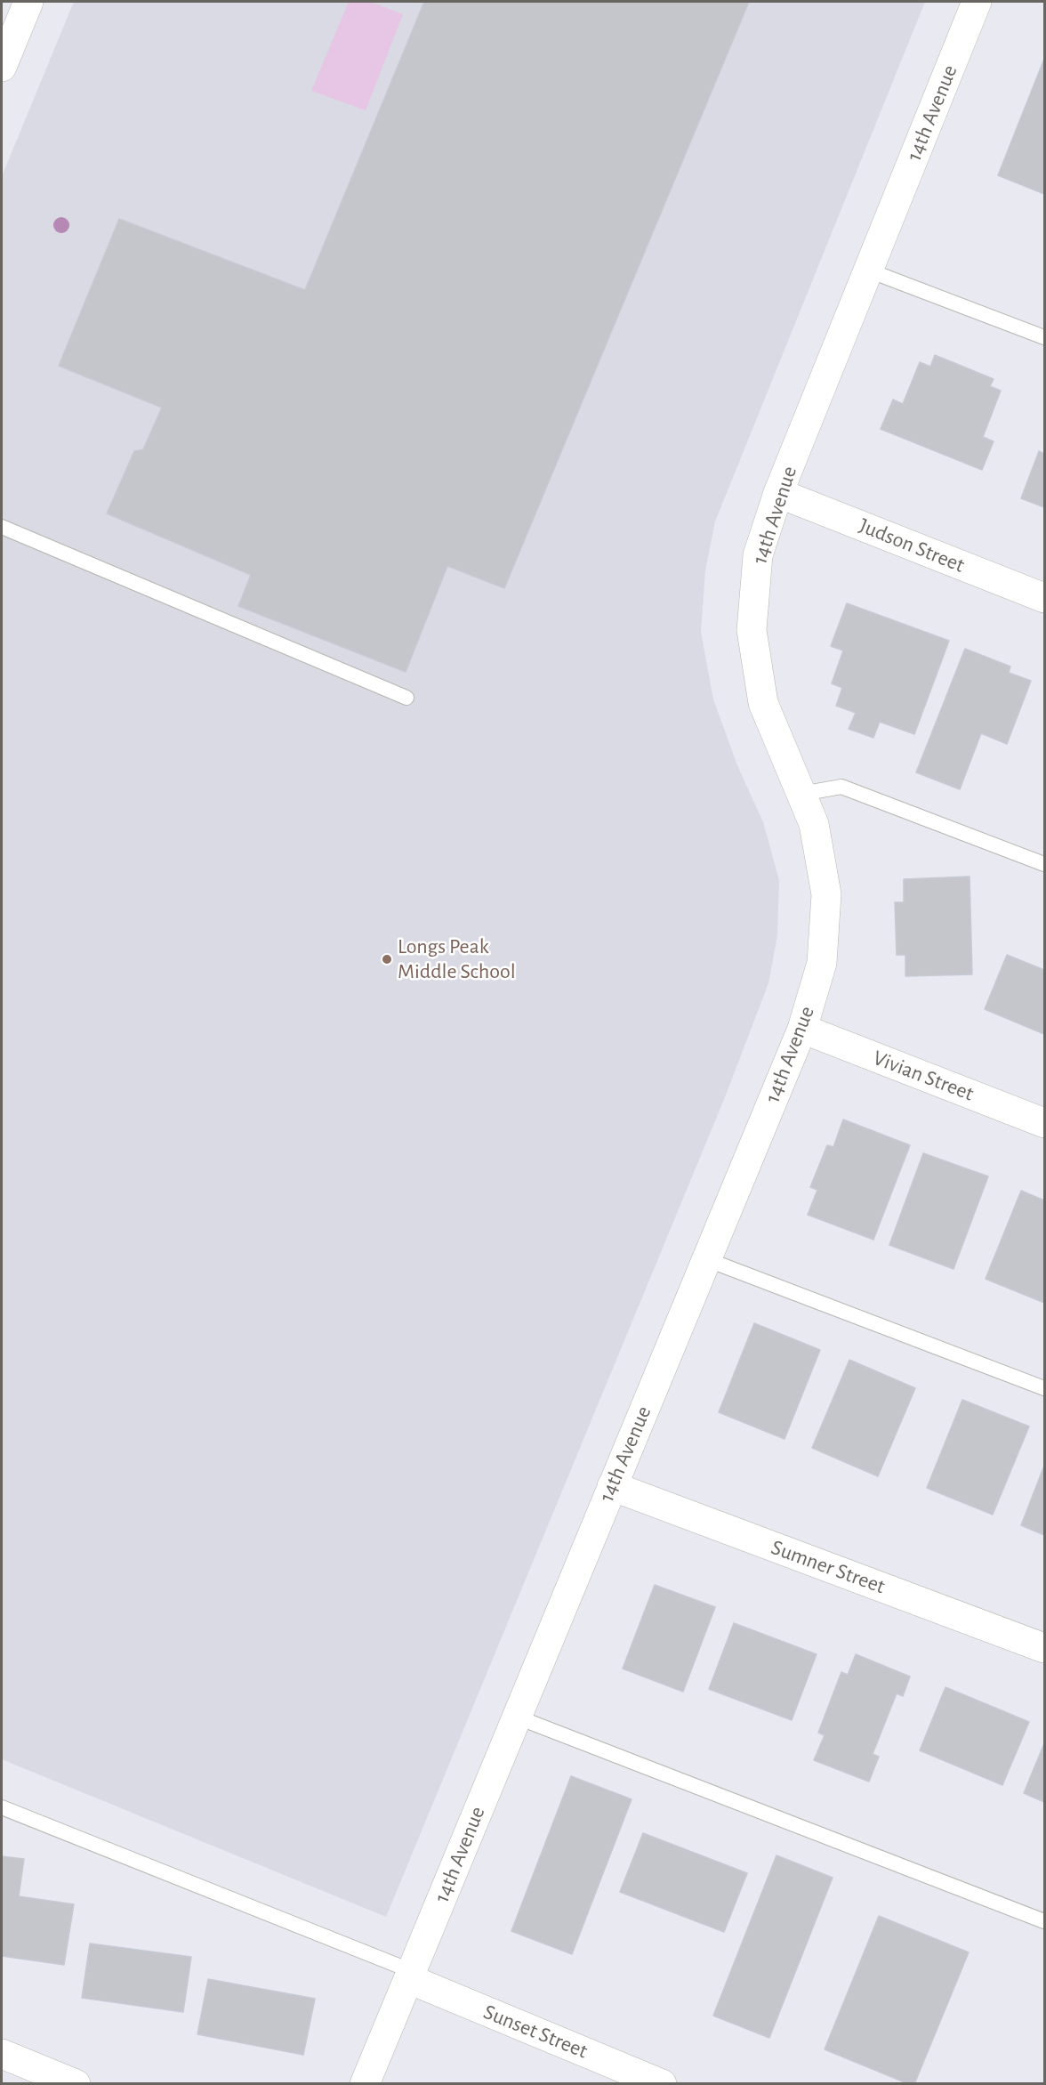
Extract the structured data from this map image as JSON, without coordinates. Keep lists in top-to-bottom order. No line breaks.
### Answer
{"streets":{"street":["14th Avenue","Judson Street","Vivian Street","Sumner Street","Sunset Street"]},"crossings":[["14th Avenue","Judson Street"],["14th Avenue","Vivian Street"],["14th Avenue","Sumner Street"],["14th Avenue","Sunset Street"]],"places":["Longs Peak Middle School"]}
